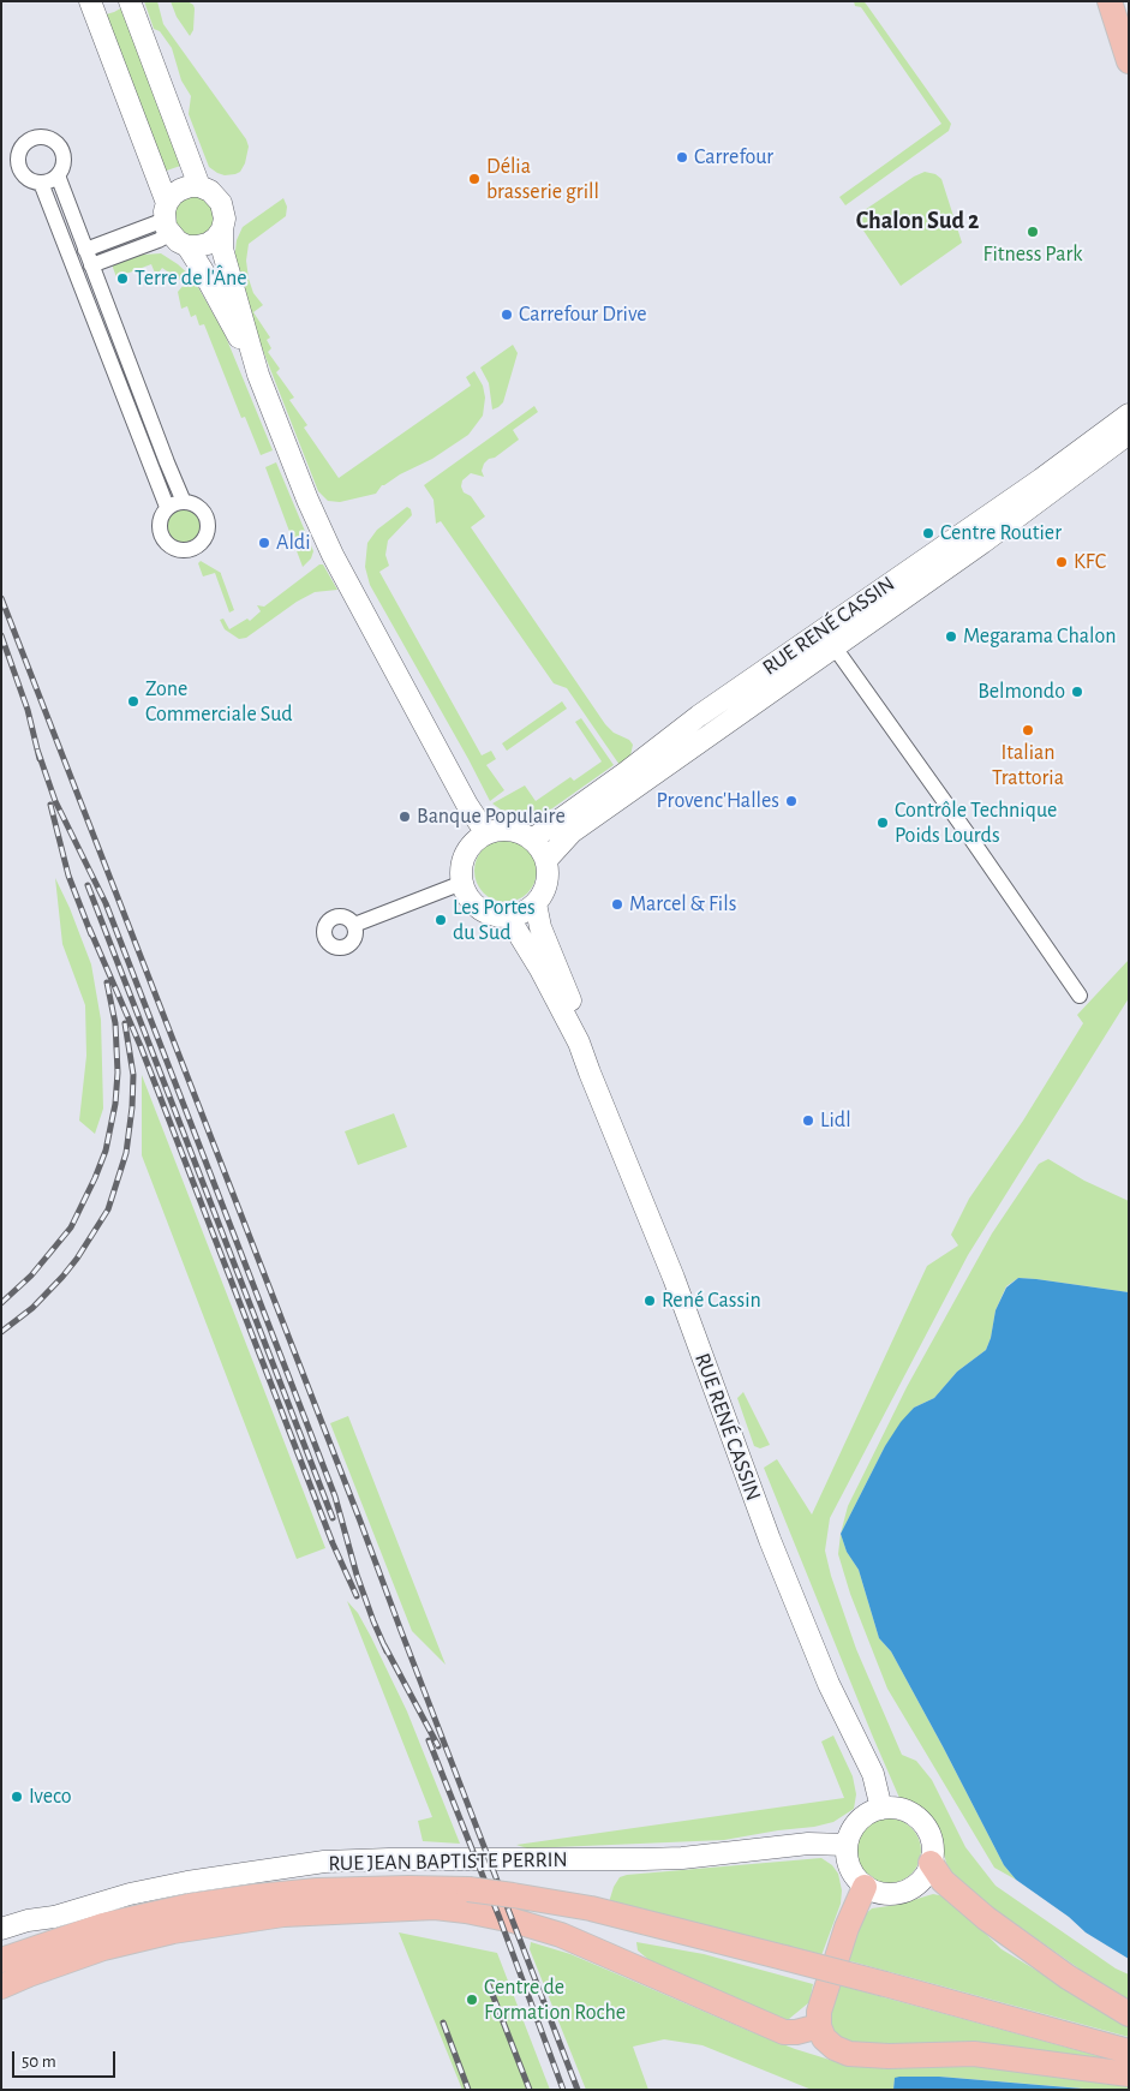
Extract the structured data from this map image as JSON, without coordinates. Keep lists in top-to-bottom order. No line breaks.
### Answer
{"streets":{"main road":["RUE RENÉ CASSIN","RUE JEAN BAPTISTE PERRIN"]},"crossings":[["RUE RENÉ CASSIN","RUE JEAN BAPTISTE PERRIN"]],"districts":["Chalon Sud 2"],"places":["Carrefour","Délia brasserie grill","Fitness Park","Terre de l'Âne","Carrefour Drive","Centre Routier","Aldi","KFC","Megarama Chalon","Belmondo","Zone Commerciale Sud","Italian Trattoria","Provenc'Halles","Banque Populaire","Contrôle Technique Poids Lourds","Marcel & Fils","Les Portes du Sud","Lidl","René Cassin","Iveco","Centre de Formation Roche"],"scale_bar":"50 m"}
